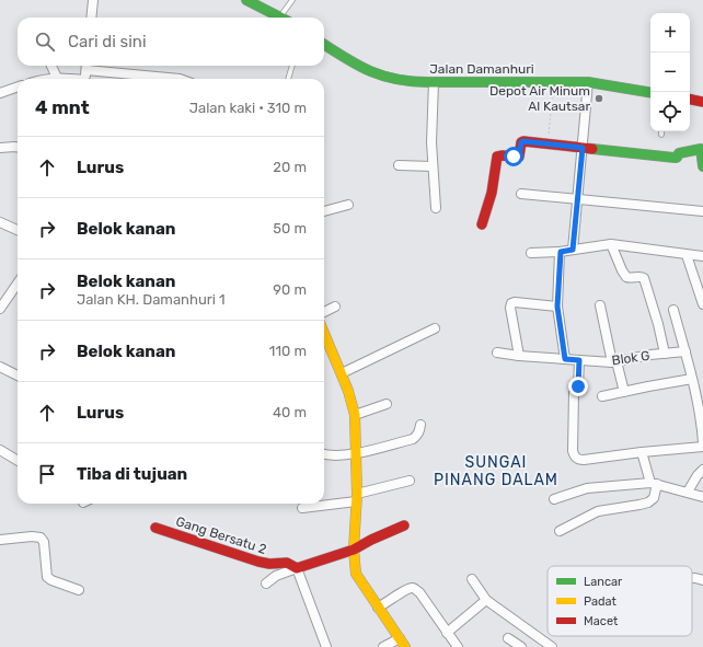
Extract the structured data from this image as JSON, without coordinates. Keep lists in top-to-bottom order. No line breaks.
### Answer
{"streets":{"street":["Jalan Damanhuri","Blok G","Gang Bersatu 2"]},"districts":["SUNGAI PINANG DALAM"],"places":["Depot Air Minum Al Kautsar"],"legend":["Lancar","Padat","Macet"],"page":{"map_buttons":["+","−"],"search":"Cari di sini","heading":["4 mnt","Jalan kaki · 310 m"],"list":[["Lurus","20 m"],["Belok kanan","50 m"],["Belok kanan","Jalan KH. Damanhuri 1","90 m"],["Belok kanan","110 m"],["Lurus","40 m"],"Tiba di tujuan"]}}
